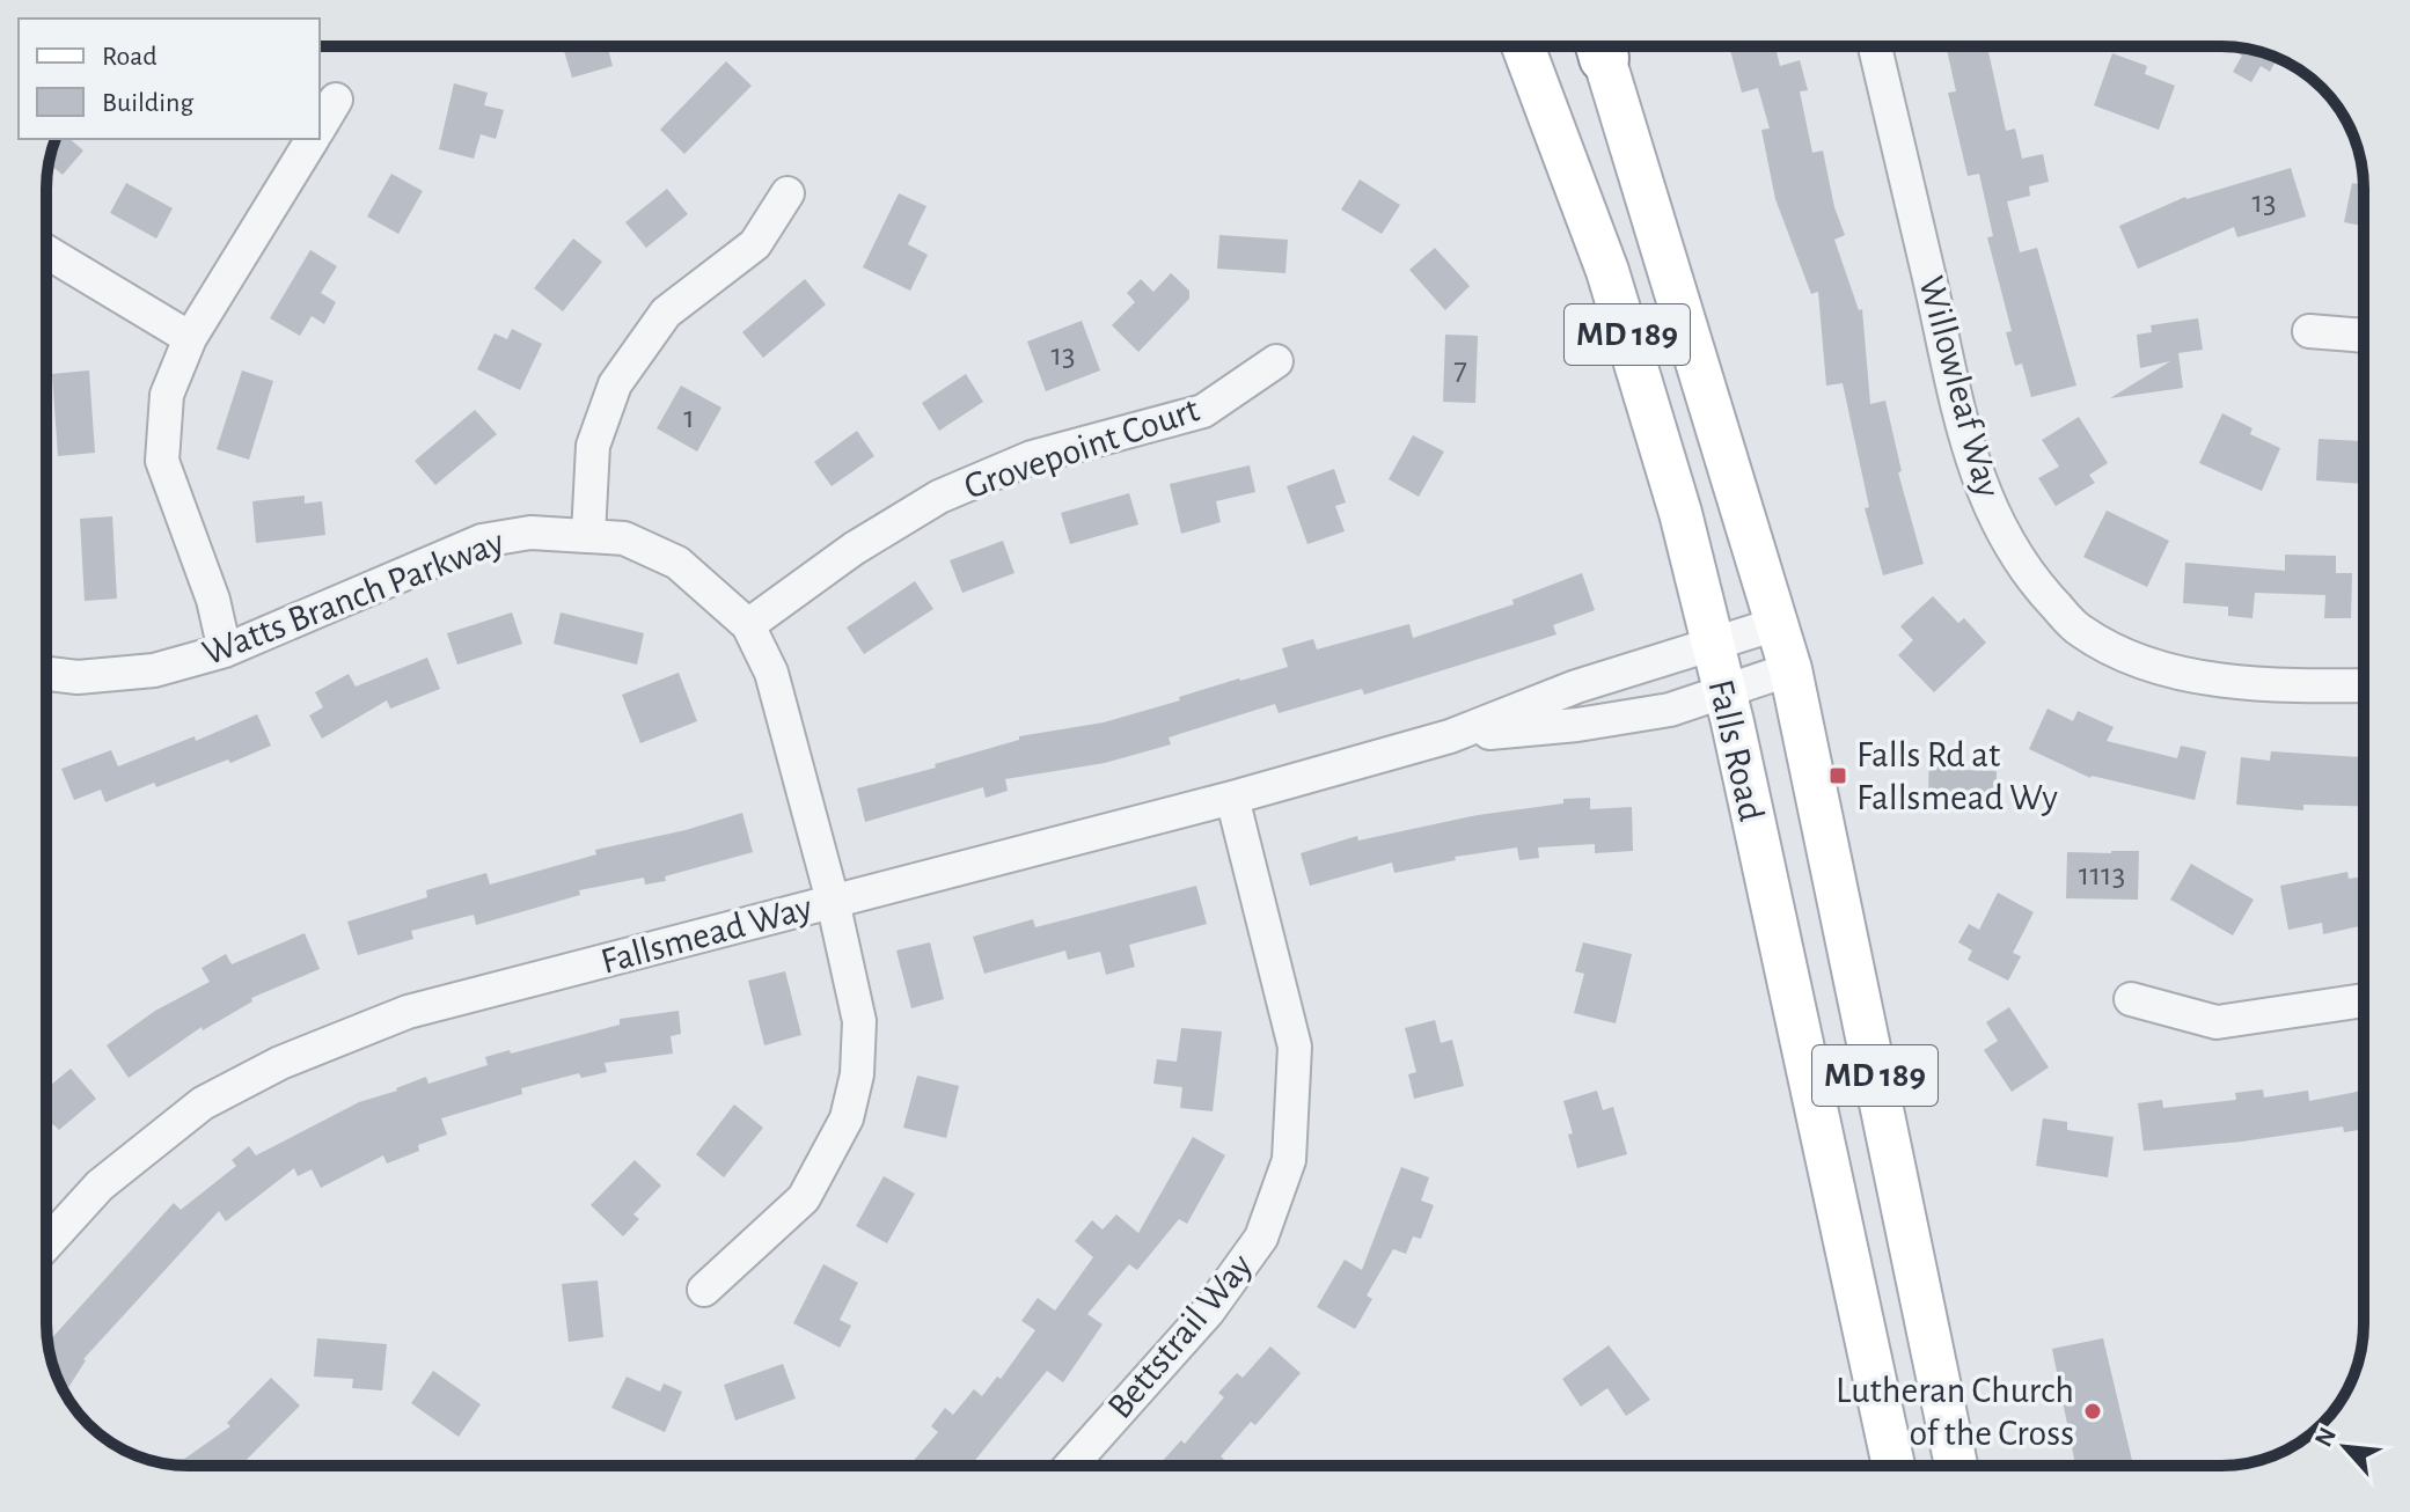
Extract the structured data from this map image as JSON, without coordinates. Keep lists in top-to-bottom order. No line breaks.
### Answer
{"streets":{"main road":["MD 189","Falls Road"],"street":["Willowleaf Way","Grovepoint Court","Watts Branch Parkway","Fallsmead Way","Bettstrail Way"]},"crossings":[["Grovepoint Court","Watts Branch Parkway"],["Watts Branch Parkway","Fallsmead Way"],["Falls Road","Fallsmead Way"],["Fallsmead Way","Bettstrail Way"]],"places":{"transit":["Falls Rd at Fallsmead Wy"],"other":["Lutheran Church of the Cross"]},"house_numbers":["13","13","7","1","1113"],"legend":["Road","Building"],"north":"top left"}
